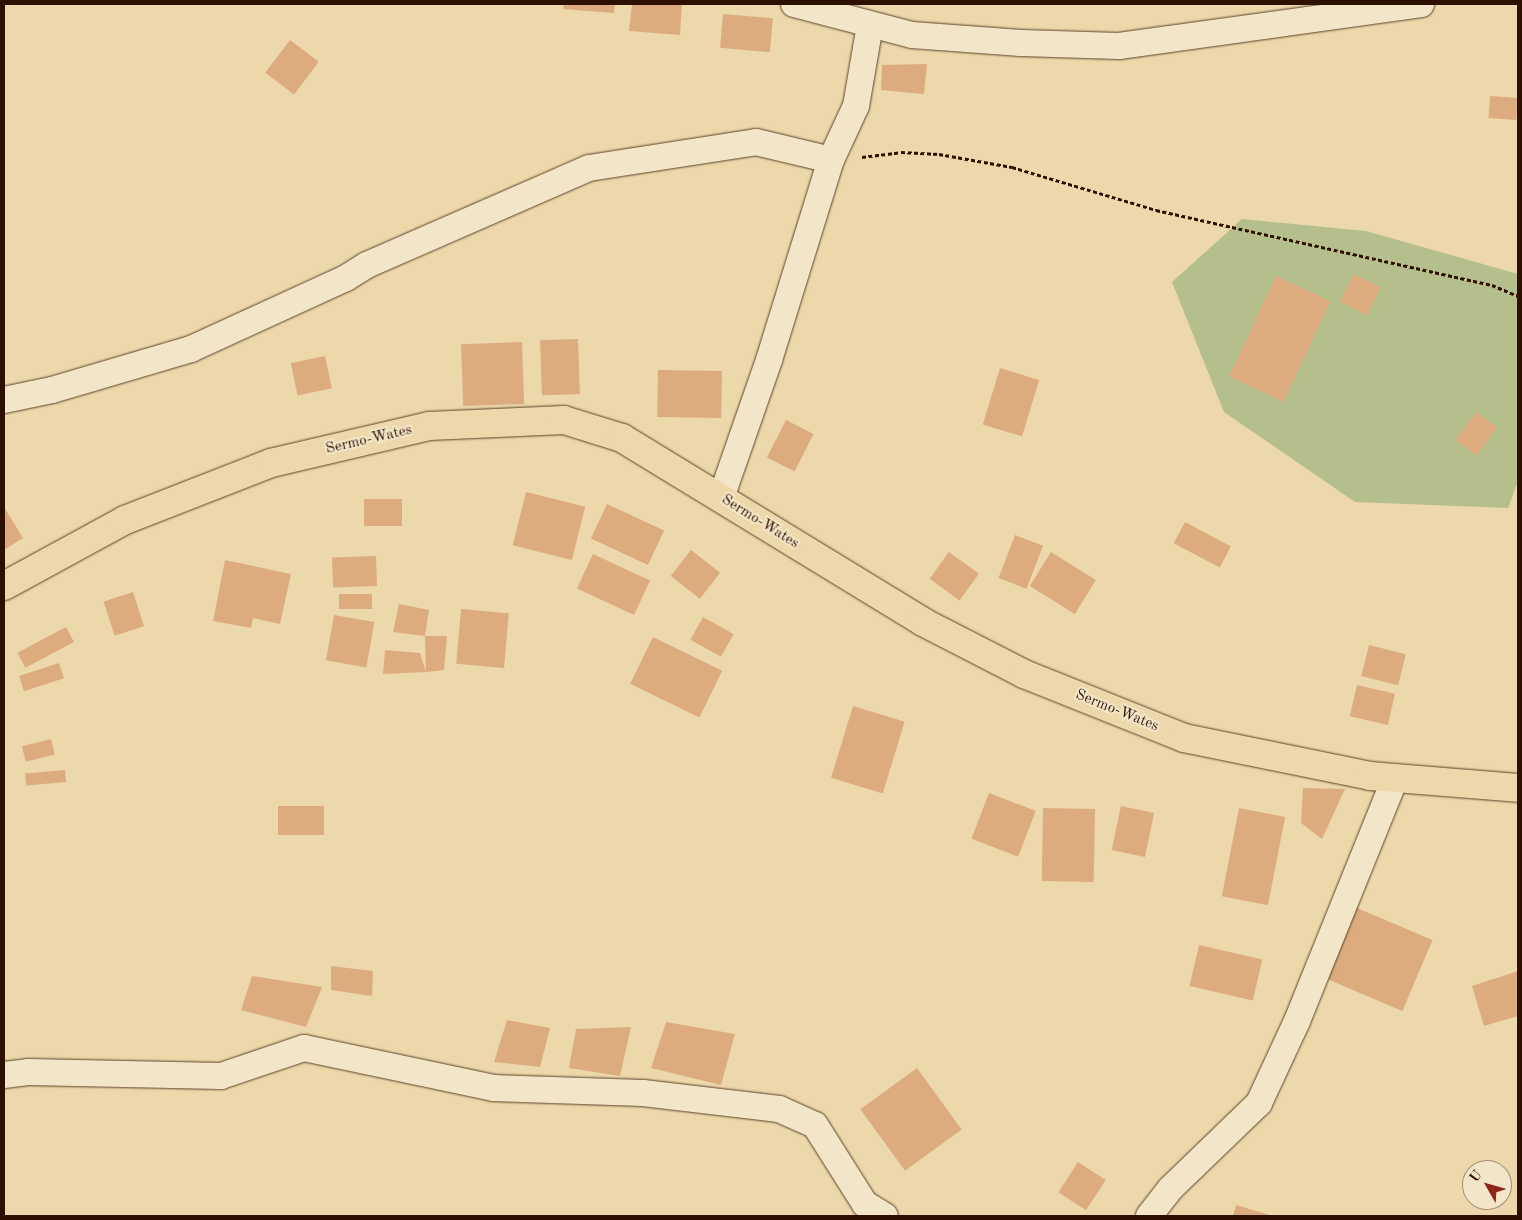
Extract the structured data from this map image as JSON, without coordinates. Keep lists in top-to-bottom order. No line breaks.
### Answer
{"streets":{"main road":["Sermo-Wates"]},"north":"top left"}
